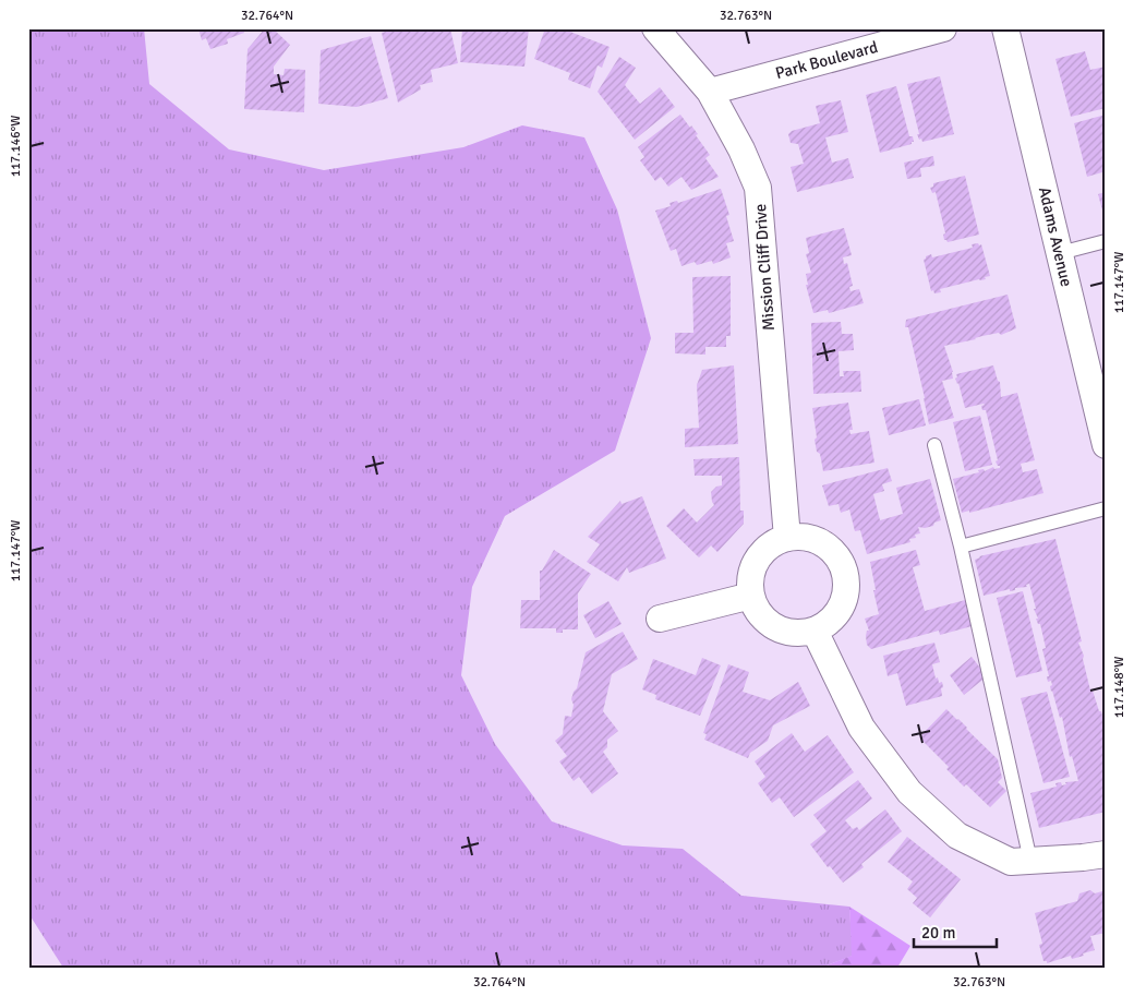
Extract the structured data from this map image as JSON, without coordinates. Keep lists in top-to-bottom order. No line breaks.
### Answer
{"streets":{"street":["Park Boulevard","Adams Avenue","Mission Cliff Drive"]},"crossings":[["Park Boulevard","Mission Cliff Drive"]],"scale_bar":"20 m","coordinates":["32.764°N","32.763°N","117.146°W","117.147°W","117.148°W"]}
